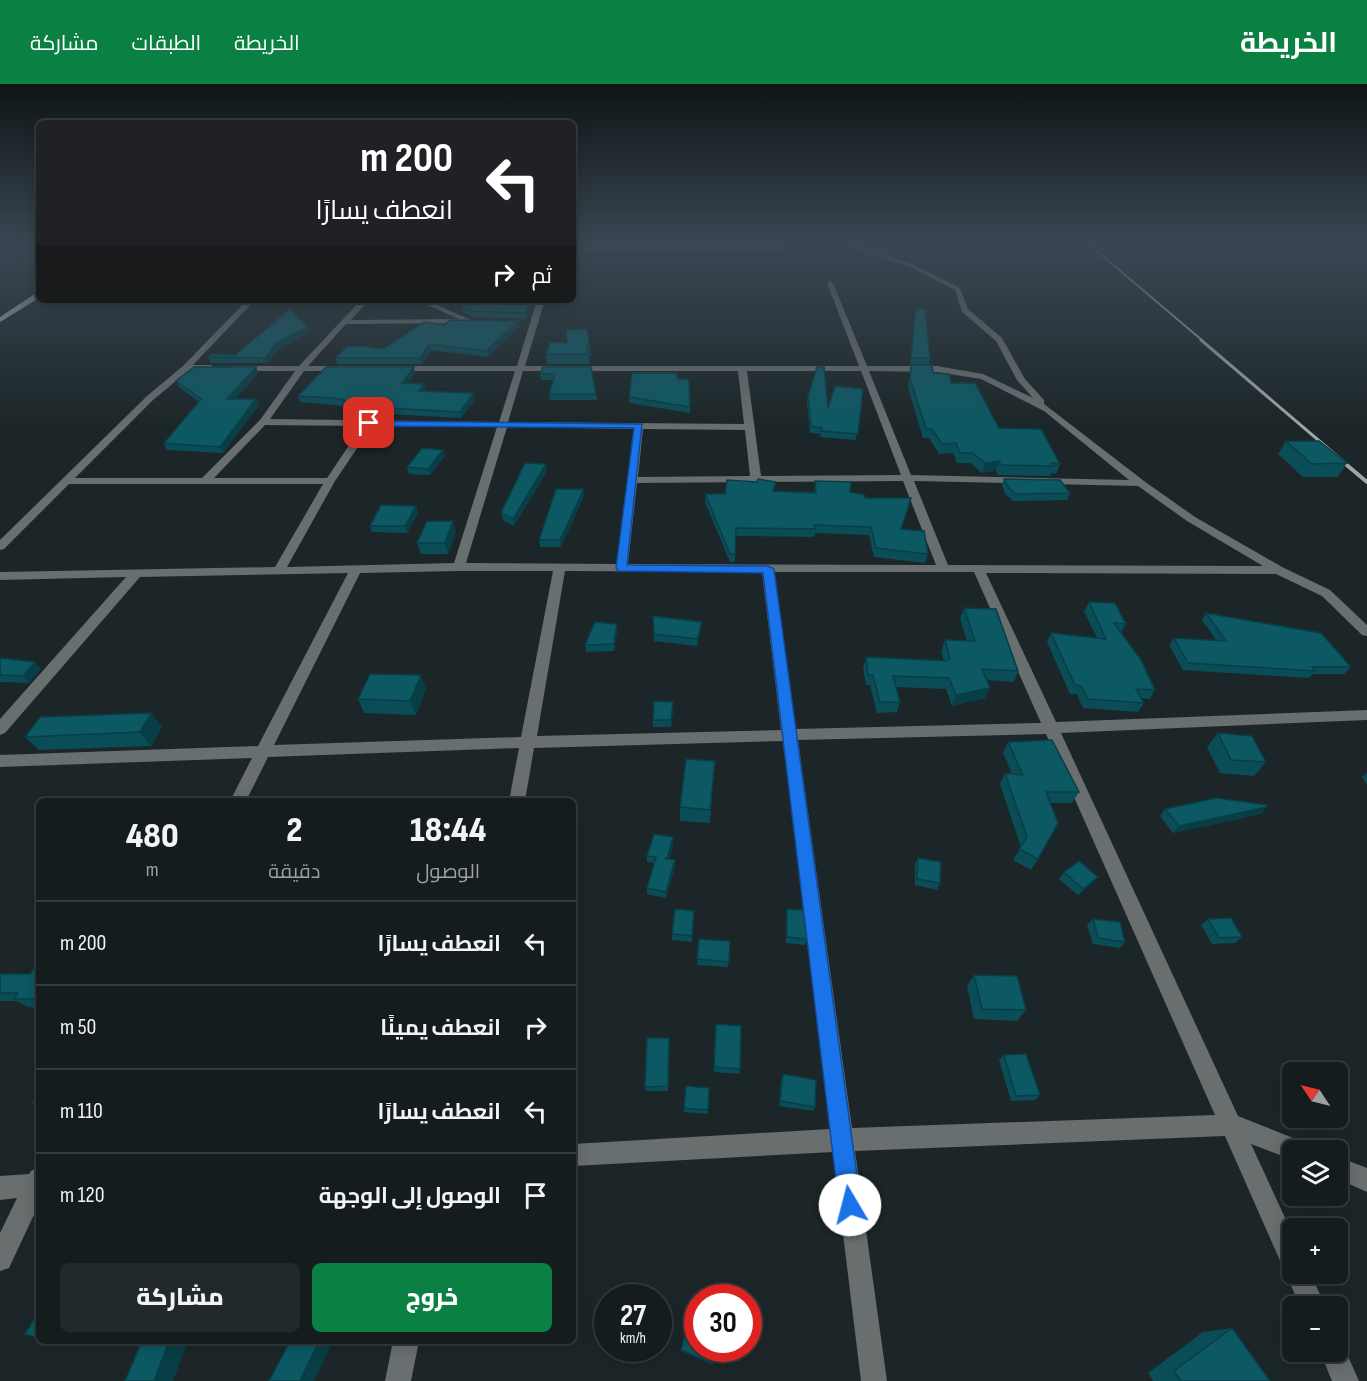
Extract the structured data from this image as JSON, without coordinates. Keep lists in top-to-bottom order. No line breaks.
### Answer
{"north":"top left","page":{"header":"الخريطة","nav":["الخريطة","الطبقات","مشاركة"],"turn":["200 m","انعطف يسارًا"],"then":"ثم","eta":["18:44","الوصول","2","دقيقة","480","m"],"list":[{"name":"انعطف يسارًا","value":"200 m"},{"name":"انعطف يمينًا","value":"50 m"},{"name":"انعطف يسارًا","value":"110 m"},{"name":"الوصول إلى الوجهة","value":"120 m"}],"map_buttons":["+","−"],"buttons":["خروج","مشاركة"],"speed":"27 km/h","limit":"30"}}
